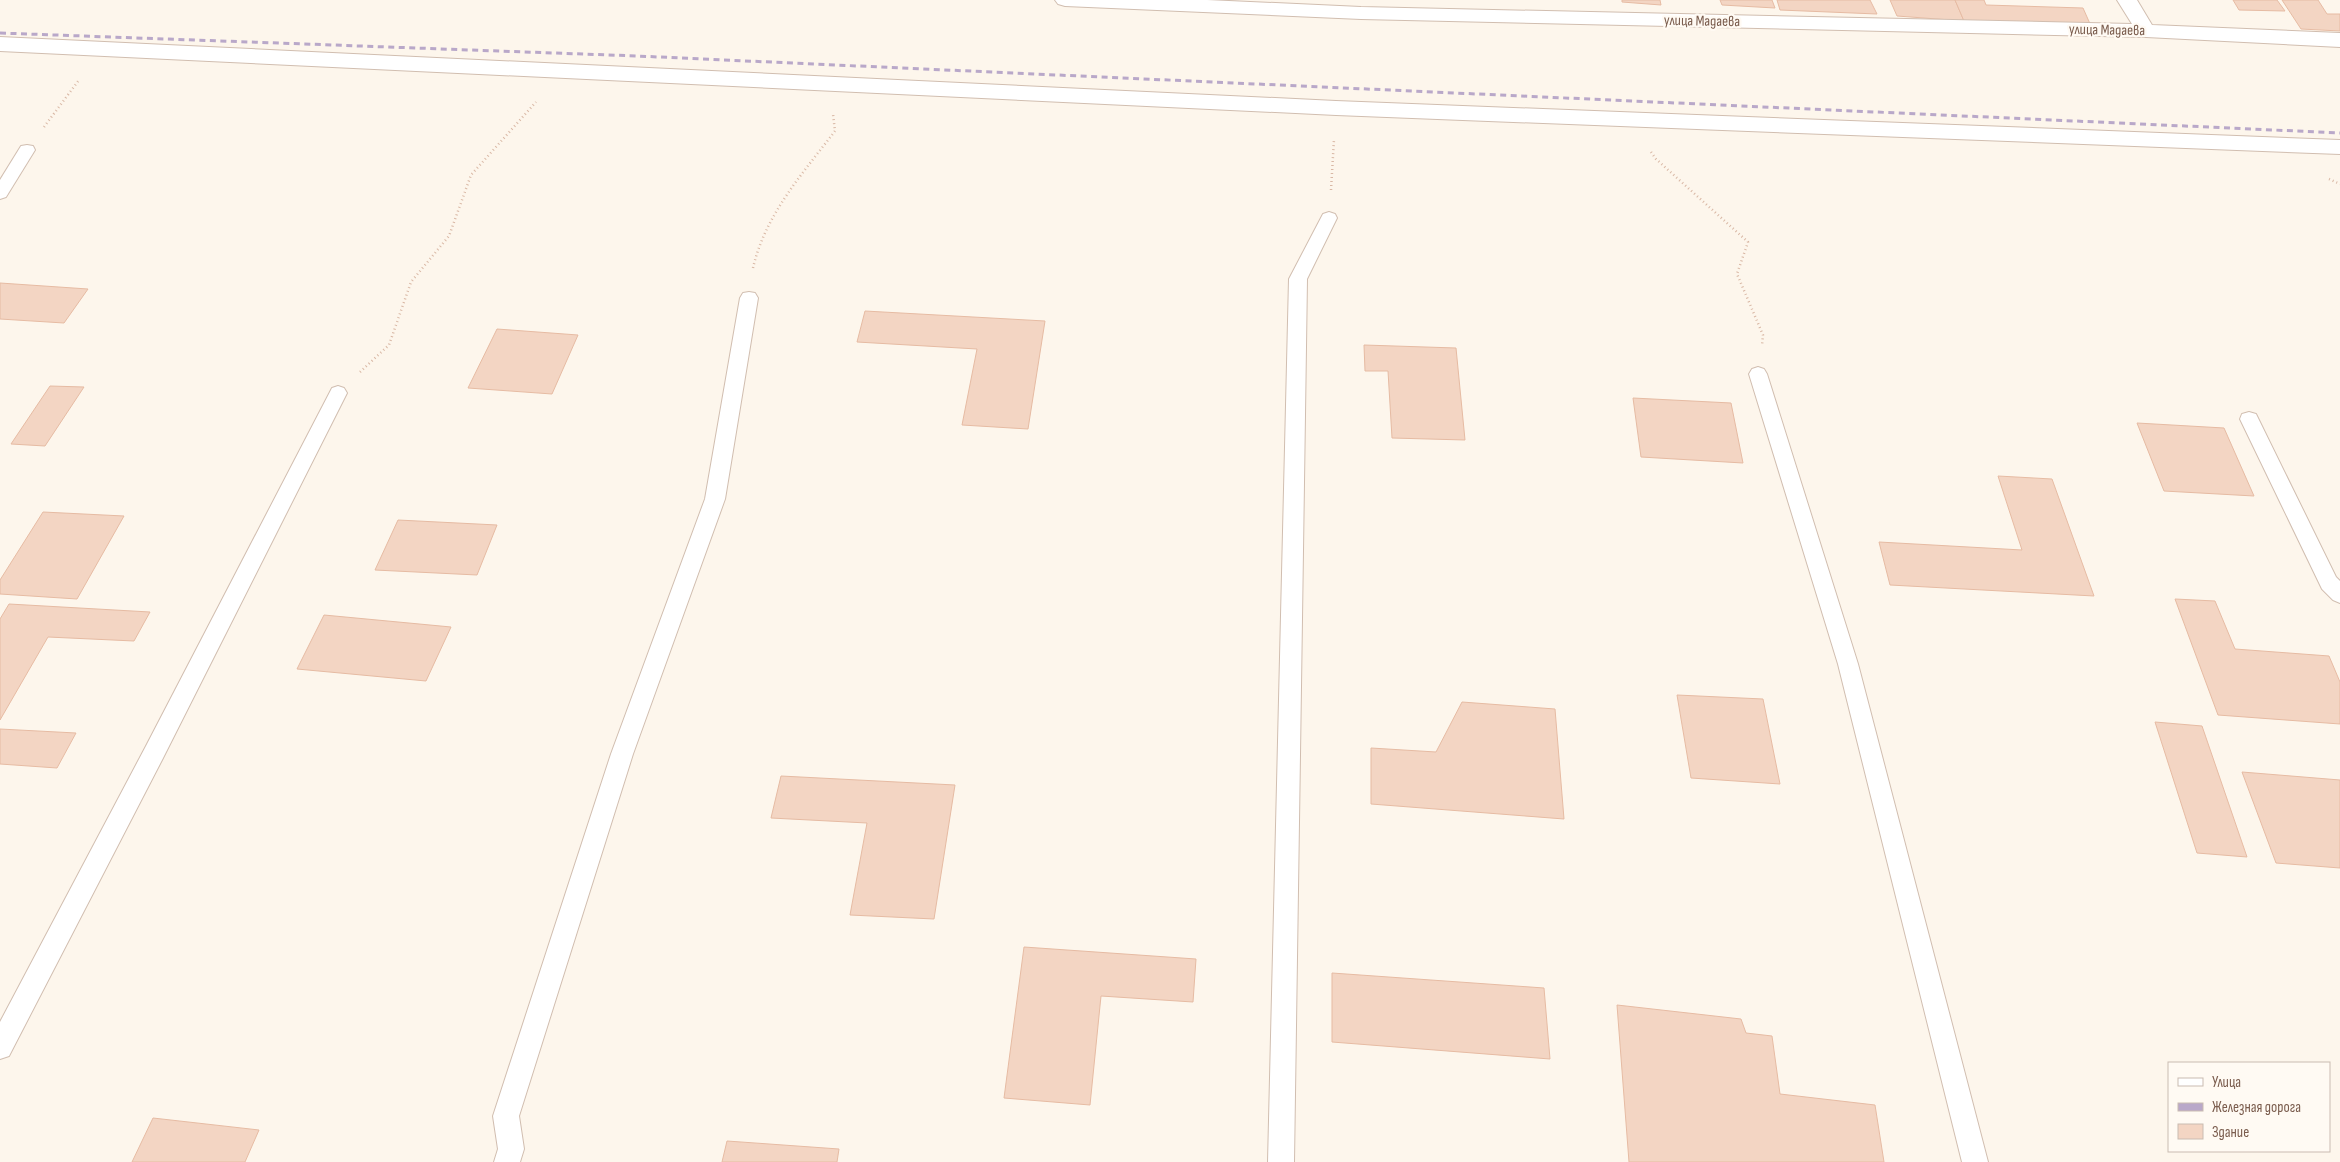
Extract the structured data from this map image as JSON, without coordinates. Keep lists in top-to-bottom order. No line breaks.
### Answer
{"streets":{"street":["улица Мадаева"]},"legend":["Улица","Железная дорога","Здание"]}
